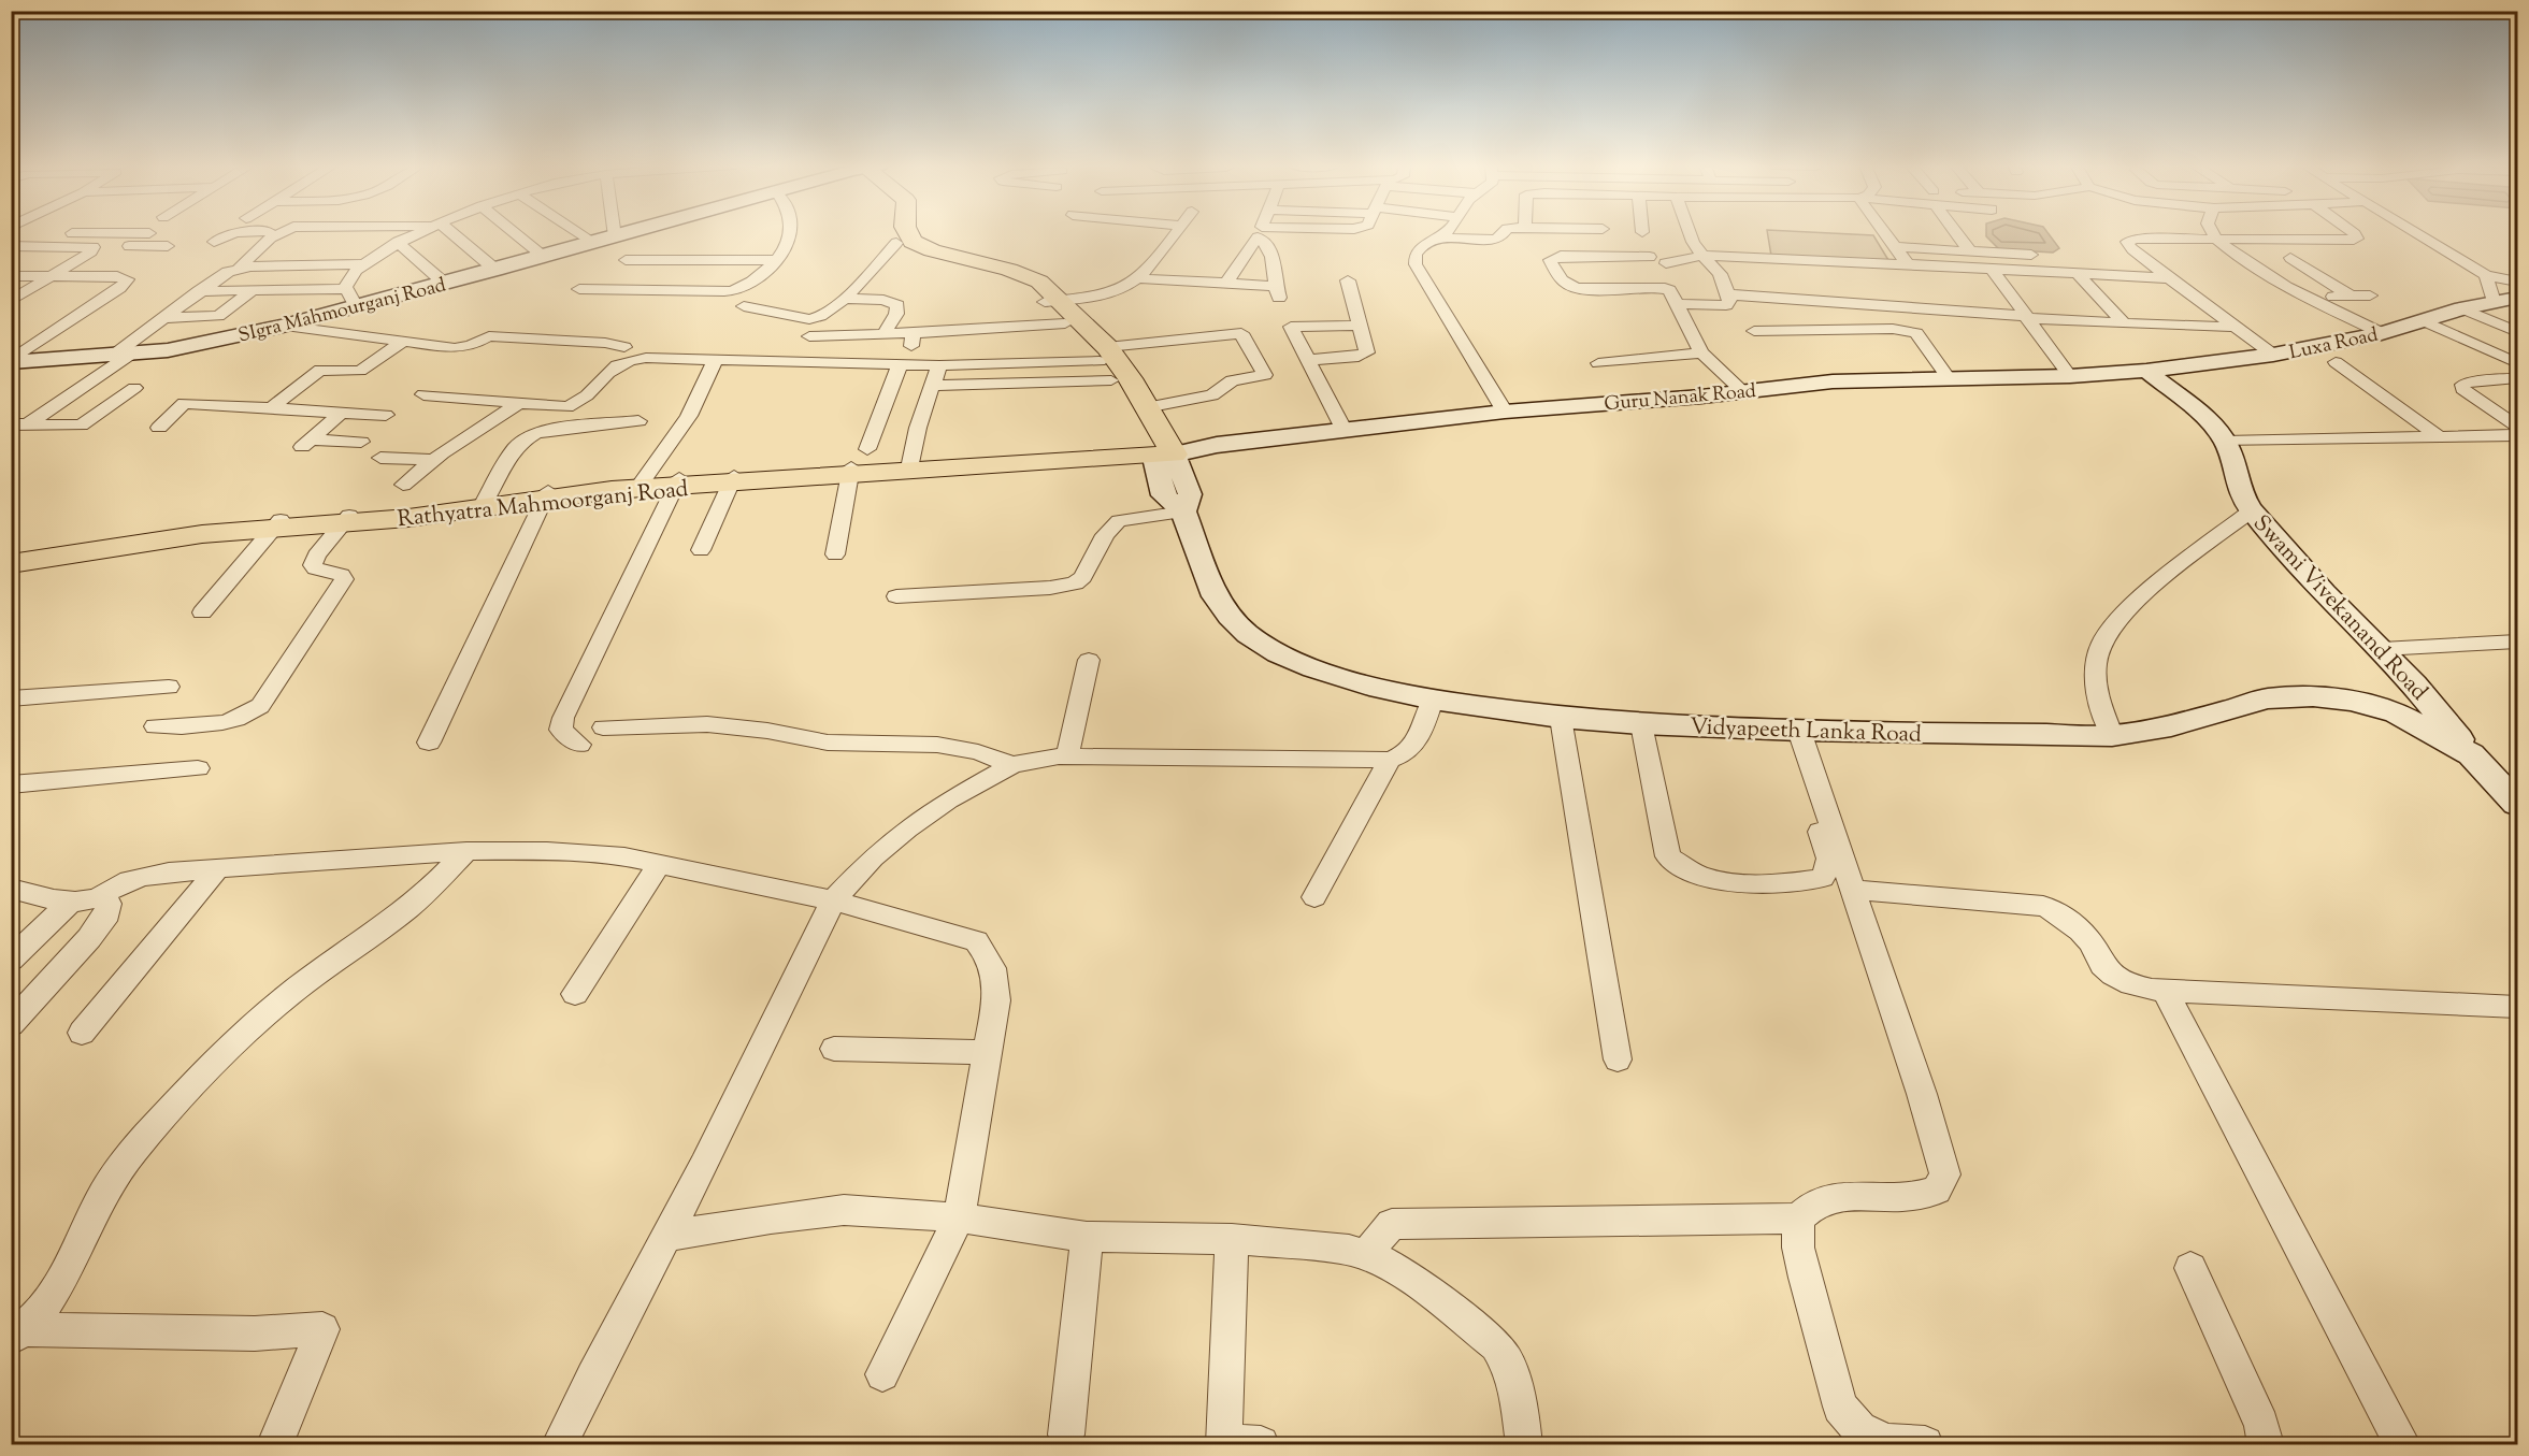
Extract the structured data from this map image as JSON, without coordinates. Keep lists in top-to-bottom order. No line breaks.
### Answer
{"streets":{"main road":["Rathyatra Mahmoorganj Road","Vidyapeeth Lanka Road"],"street":["SIgra Mahmourganj Road","Luxa Road","Guru Nanak Road","Swami Vivekanand Road"]},"crossings":[["Luxa Road","Guru Nanak Road"],["Luxa Road","Swami Vivekanand Road"],["Guru Nanak Road","Rathyatra Mahmoorganj Road"],["Guru Nanak Road","Swami Vivekanand Road"],["Guru Nanak Road","Vidyapeeth Lanka Road"],["Rathyatra Mahmoorganj Road","Vidyapeeth Lanka Road"],["Swami Vivekanand Road","Vidyapeeth Lanka Road"]]}
